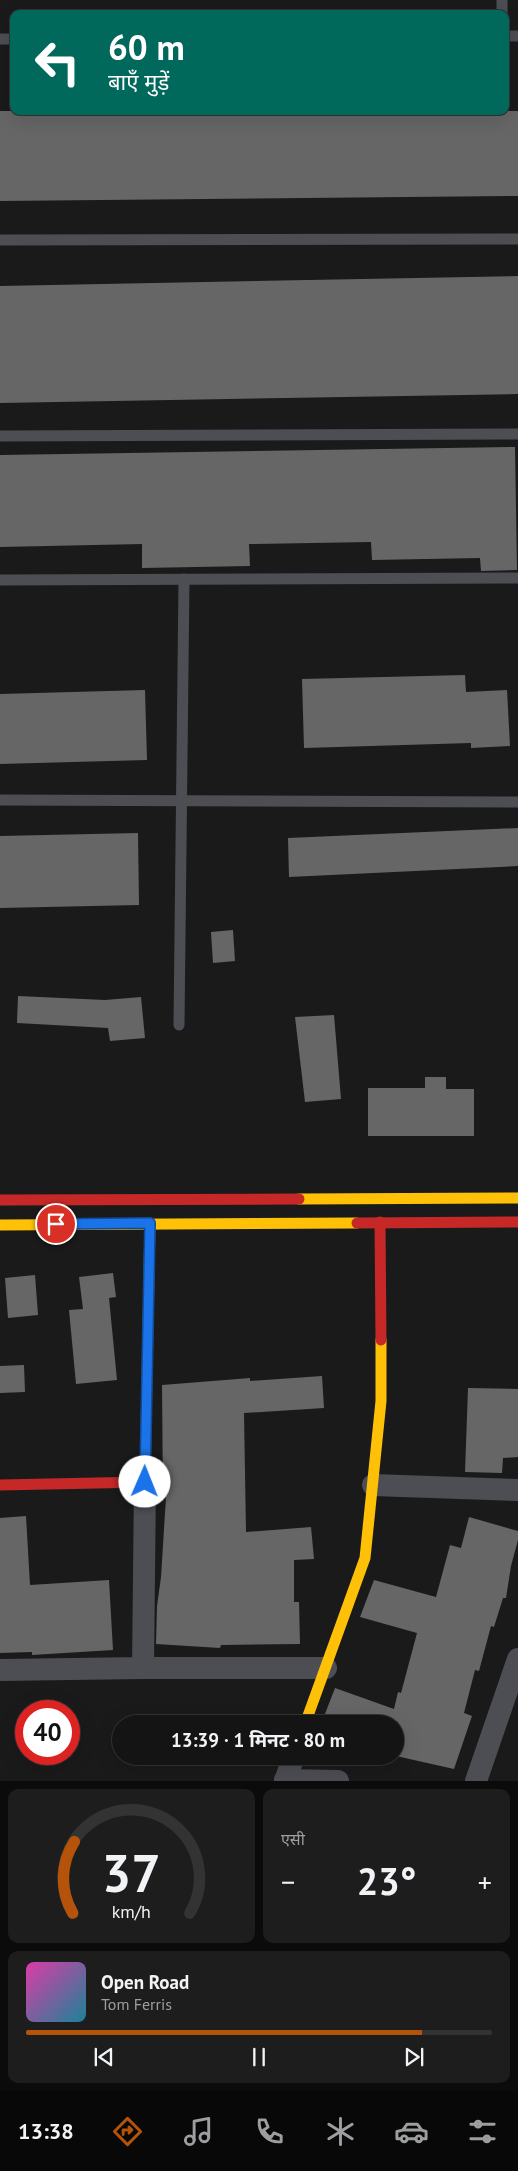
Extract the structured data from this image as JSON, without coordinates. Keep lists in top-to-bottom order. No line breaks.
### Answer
{"page":{"turn":["60 m","बाएँ मुड़ें"],"limit":"40","trip":"13:39 · 1 मिनट · 80 m","tile":"एसी","heat":["−","23°","+"],"song":["Open Road","Tom Ferris"],"tabs":"13:38","gauge":["37","km/h"]}}
